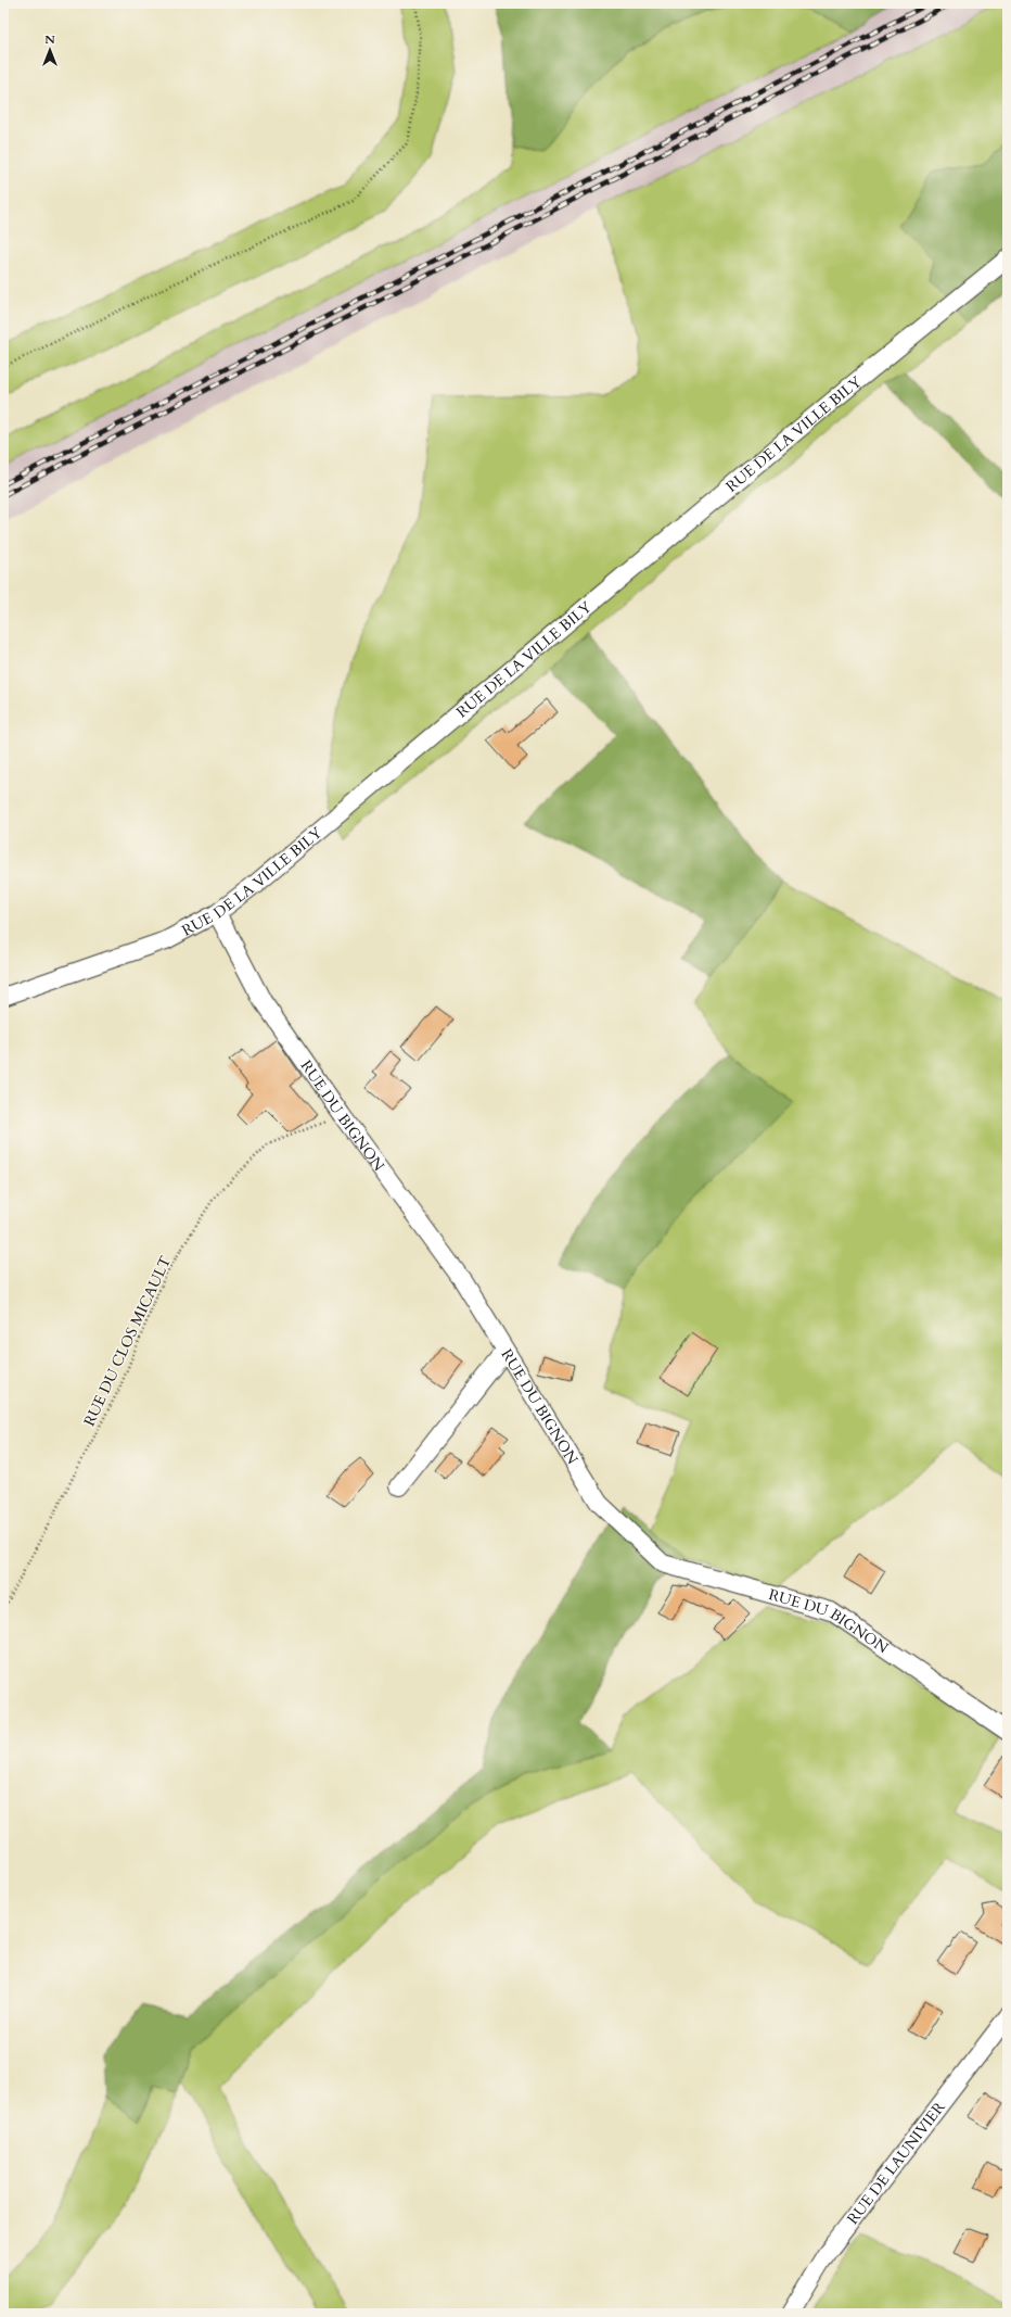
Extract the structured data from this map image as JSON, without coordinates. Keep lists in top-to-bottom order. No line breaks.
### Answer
{"streets":{"street":["RUE DE LA VILLE BILY","RUE DU BIGNON","RUE DE LAUNIVIER"],"path":["RUE DU CLOS MICAULT"]},"crossings":[["RUE DE LA VILLE BILY","RUE DU BIGNON"],["RUE DU BIGNON","RUE DU CLOS MICAULT"]],"north":"top"}
